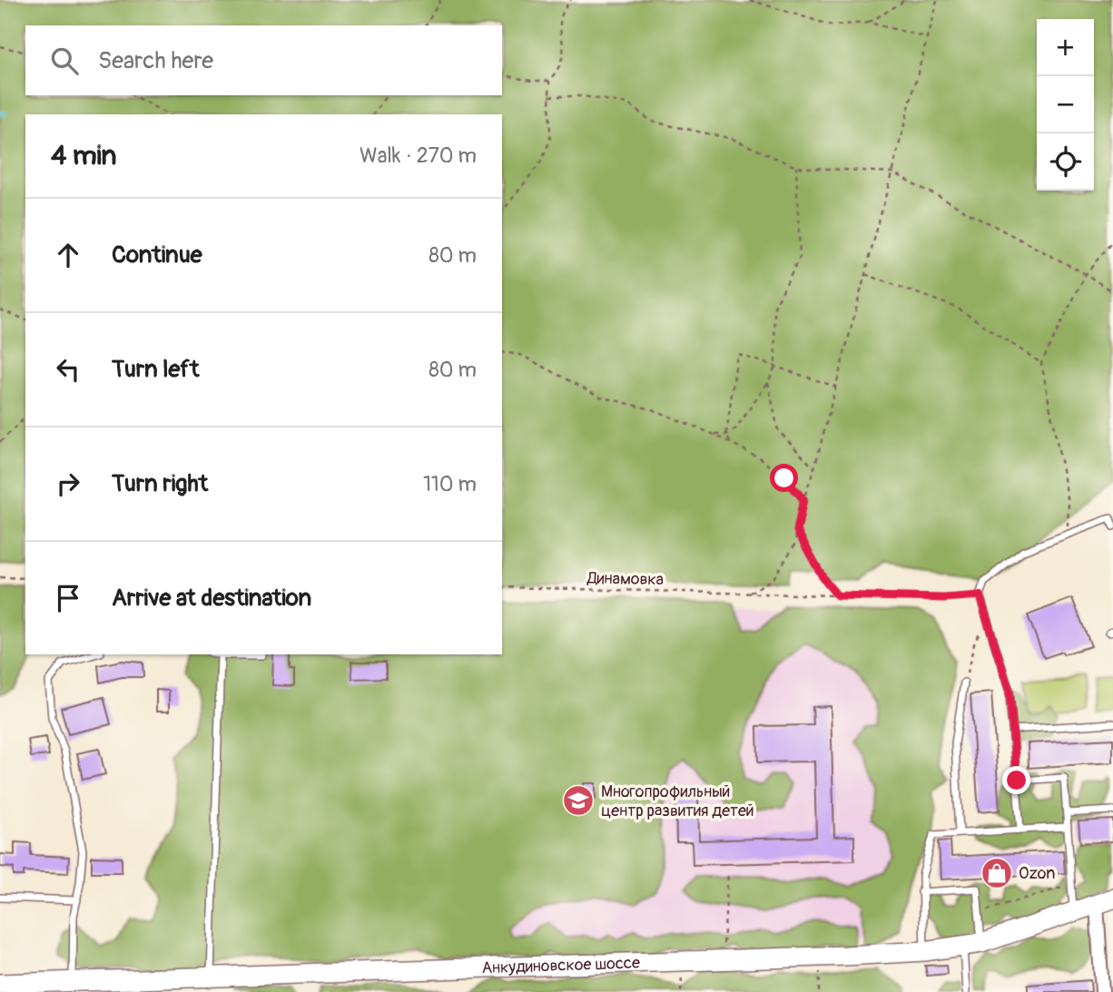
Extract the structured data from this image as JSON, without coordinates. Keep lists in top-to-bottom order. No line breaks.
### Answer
{"streets":{"street":["Анкудиновское шоссе"],"path":["Динамовка"]},"places":{"school or university":["Многопрофильный центр развития детей"],"shop":["Ozon"]},"page":{"map_buttons":["+","−"],"search":"Search here","heading":["4 min","Walk · 270 m"],"list":[["Continue","80 m"],["Turn left","80 m"],["Turn right","110 m"],"Arrive at destination"]}}
